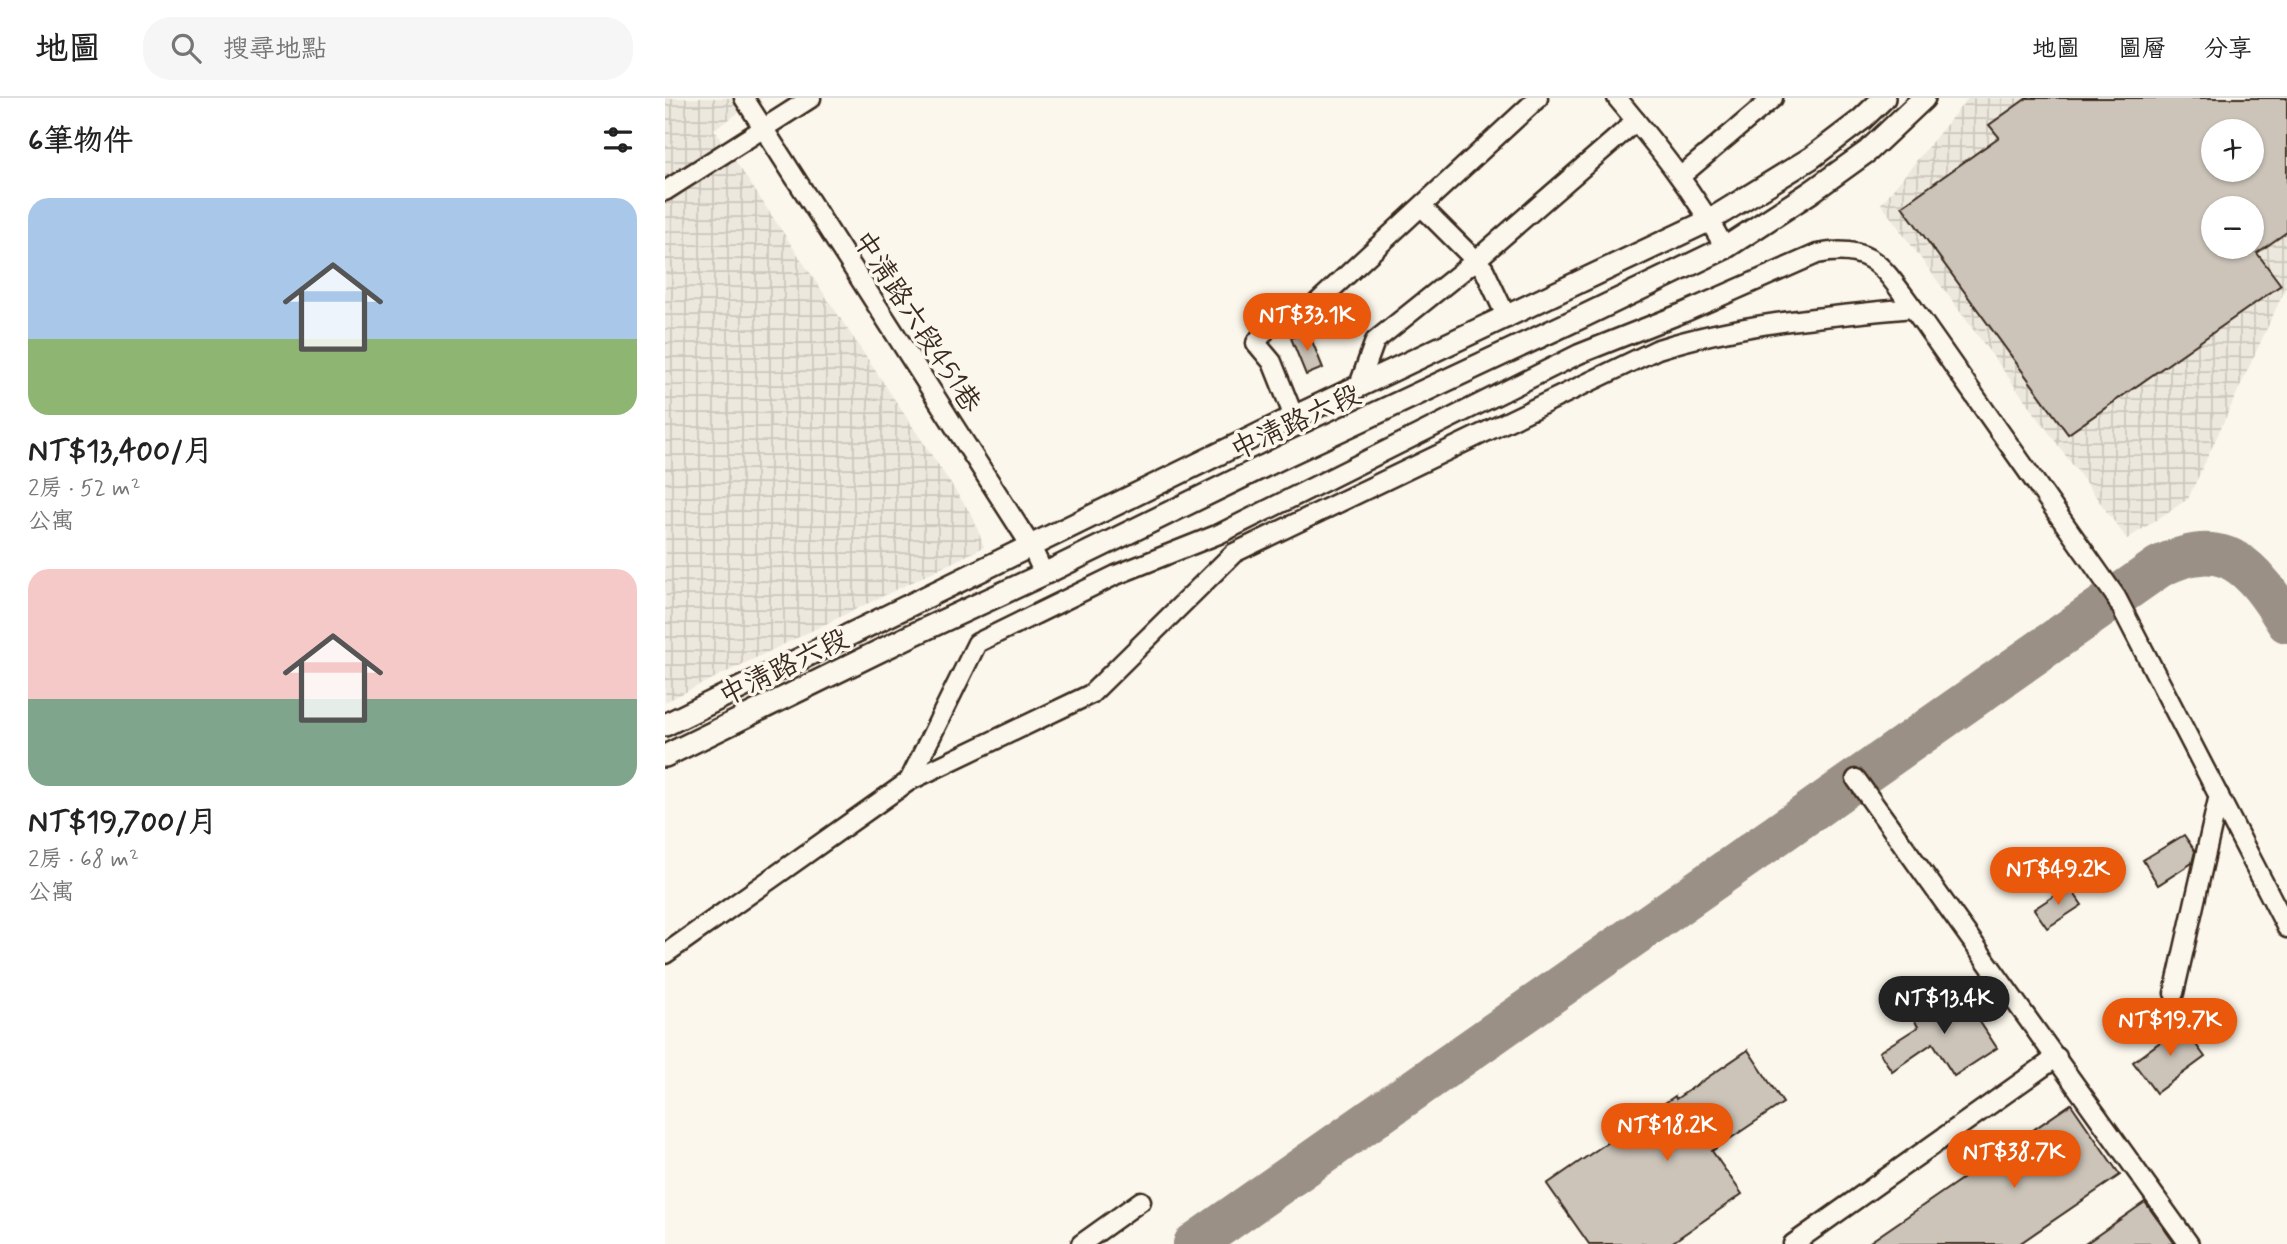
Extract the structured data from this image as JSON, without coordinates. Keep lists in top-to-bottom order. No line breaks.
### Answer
{"streets":{"main road":["中清路六段"],"street":["中清路六段451巷"]},"crossings":[["中清路六段451巷","中清路六段"]],"page":{"header":"地圖","search":"搜尋地點","nav":["地圖","圖層","分享"],"heading":"6筆物件","map_buttons":["+","−"],"list":[{"name":"NT$13,400/月","note":"2房 · 52 m² · 公寓"},{"name":"NT$19,700/月","note":"2房 · 68 m² · 公寓"}],"price":["NT$33.1K","NT$49.2K","NT$13.4K","NT$19.7K","NT$18.2K","NT$38.7K"]}}
